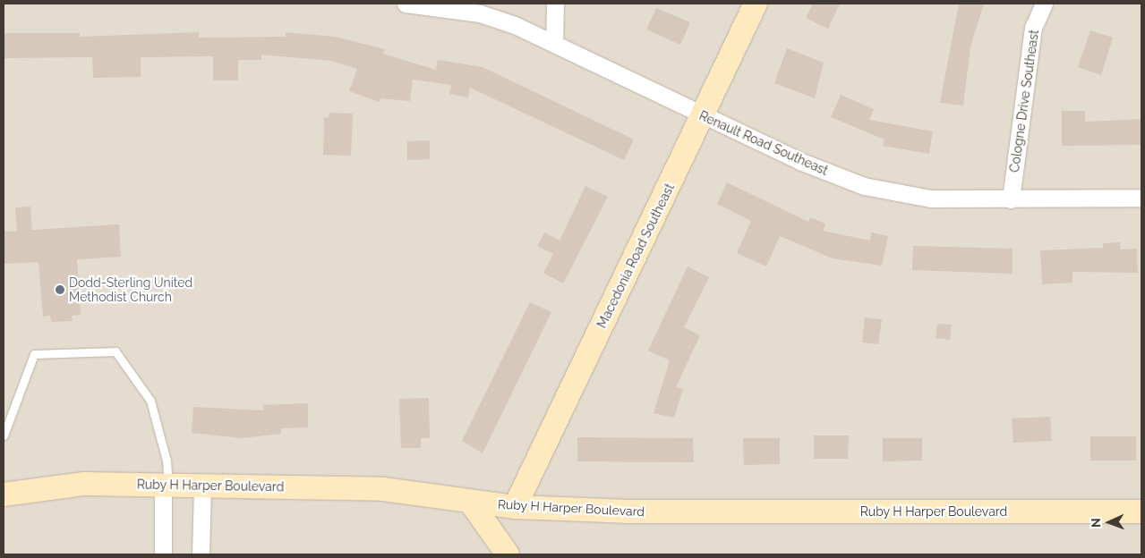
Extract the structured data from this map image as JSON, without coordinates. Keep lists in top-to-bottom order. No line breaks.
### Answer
{"streets":{"street":["Cologne Drive Southeast","Renault Road Southeast","Macedonia Road Southeast","Ruby H Harper Boulevard"]},"crossings":[["Cologne Drive Southeast","Renault Road Southeast"],["Renault Road Southeast","Macedonia Road Southeast"],["Macedonia Road Southeast","Ruby H Harper Boulevard"]],"places":["Dodd-Sterling United Methodist Church"],"north":"left"}
